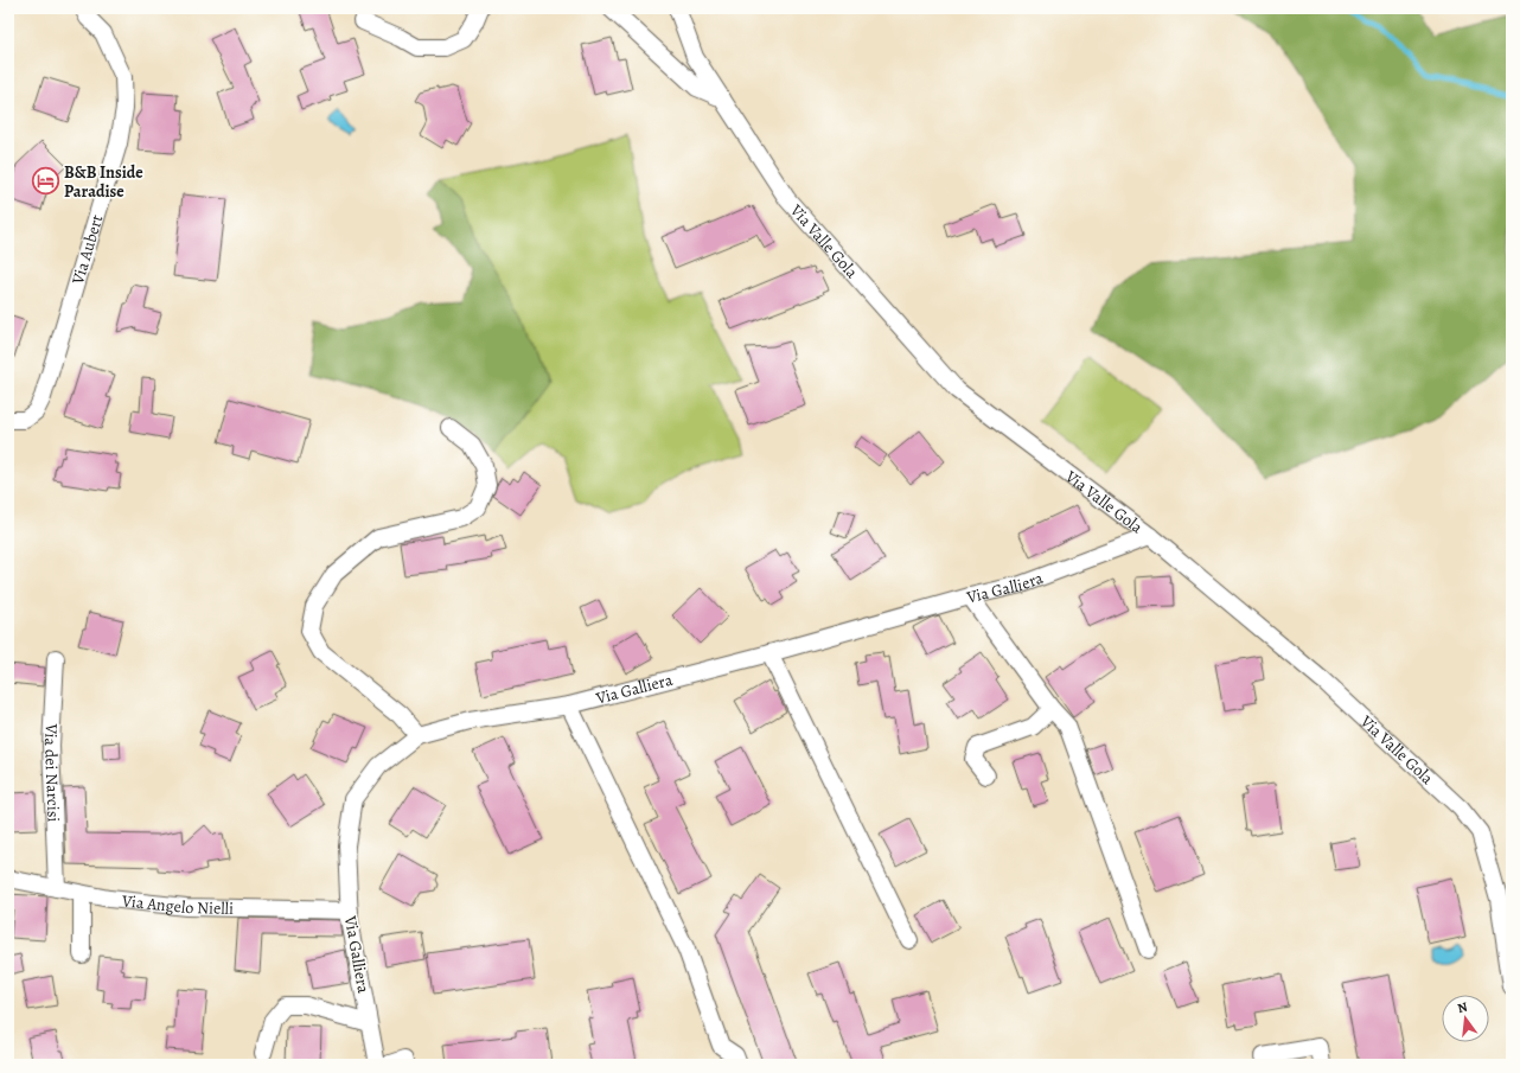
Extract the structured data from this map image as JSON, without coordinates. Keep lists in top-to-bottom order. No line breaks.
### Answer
{"streets":{"street":["Via Valle Gola","Via Aubert","Via Galliera","Via dei Narcisi","Via Angelo Nielli"]},"crossings":[["Via Valle Gola","Via Galliera"],["Via Galliera","Via Angelo Nielli"],["Via dei Narcisi","Via Angelo Nielli"]],"places":{"hotel":["B&B Inside Paradise"]},"north":"top"}
